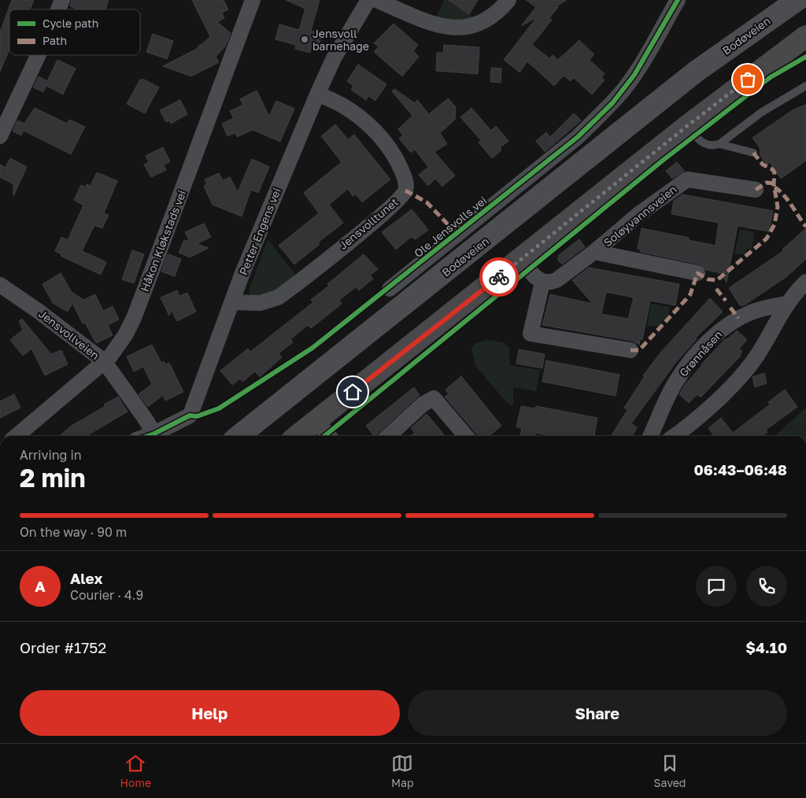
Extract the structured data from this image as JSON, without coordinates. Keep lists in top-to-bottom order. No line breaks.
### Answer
{"streets":{"main road":["Bodøveien"],"street":["Soløyvannsveien","Jensvolltunet","Ole Jensvolls vei","Petter Engens vei","Håkon Kløkstads vei","Jensvollveien","Grønnåsen"]},"crossings":[["Jensvolltunet","Petter Engens vei"],["Petter Engens vei","Jensvollveien"],["Håkon Kløkstads vei","Jensvollveien"]],"places":["Jensvoll barnehage"],"legend":["Cycle path","Path"],"page":{"heading":["2 min","Arriving in","06:43–06:48"],"panel":["Alex","Courier · 4.9","Order #1752","$4.10"],"bar":"On the way · 90 m","round":"A","buttons":["Help","Share"],"tabs":["Home","Map","Saved"]}}
